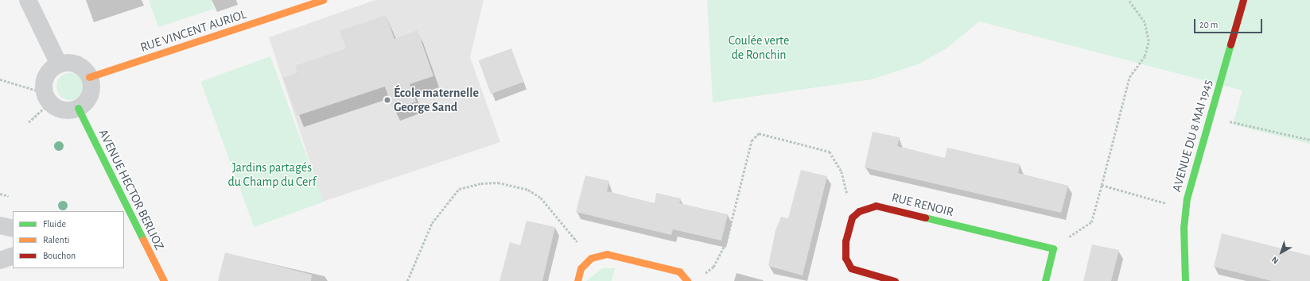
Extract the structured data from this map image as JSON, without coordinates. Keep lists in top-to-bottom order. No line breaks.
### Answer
{"streets":{"street":["RUE VINCENT AURIOL","AVENUE DU 8 MAI 1945","AVENUE HECTOR BERLIOZ","RUE RENOIR"]},"crossings":[["RUE VINCENT AURIOL","AVENUE HECTOR BERLIOZ"]],"parks":["Coulée verte de Ronchin","Jardins partagés du Champ du Cerf"],"places":["École maternelle George Sand"],"legend":["Fluide","Ralenti","Bouchon"],"scale_bar":"20 m","north":"bottom left"}
